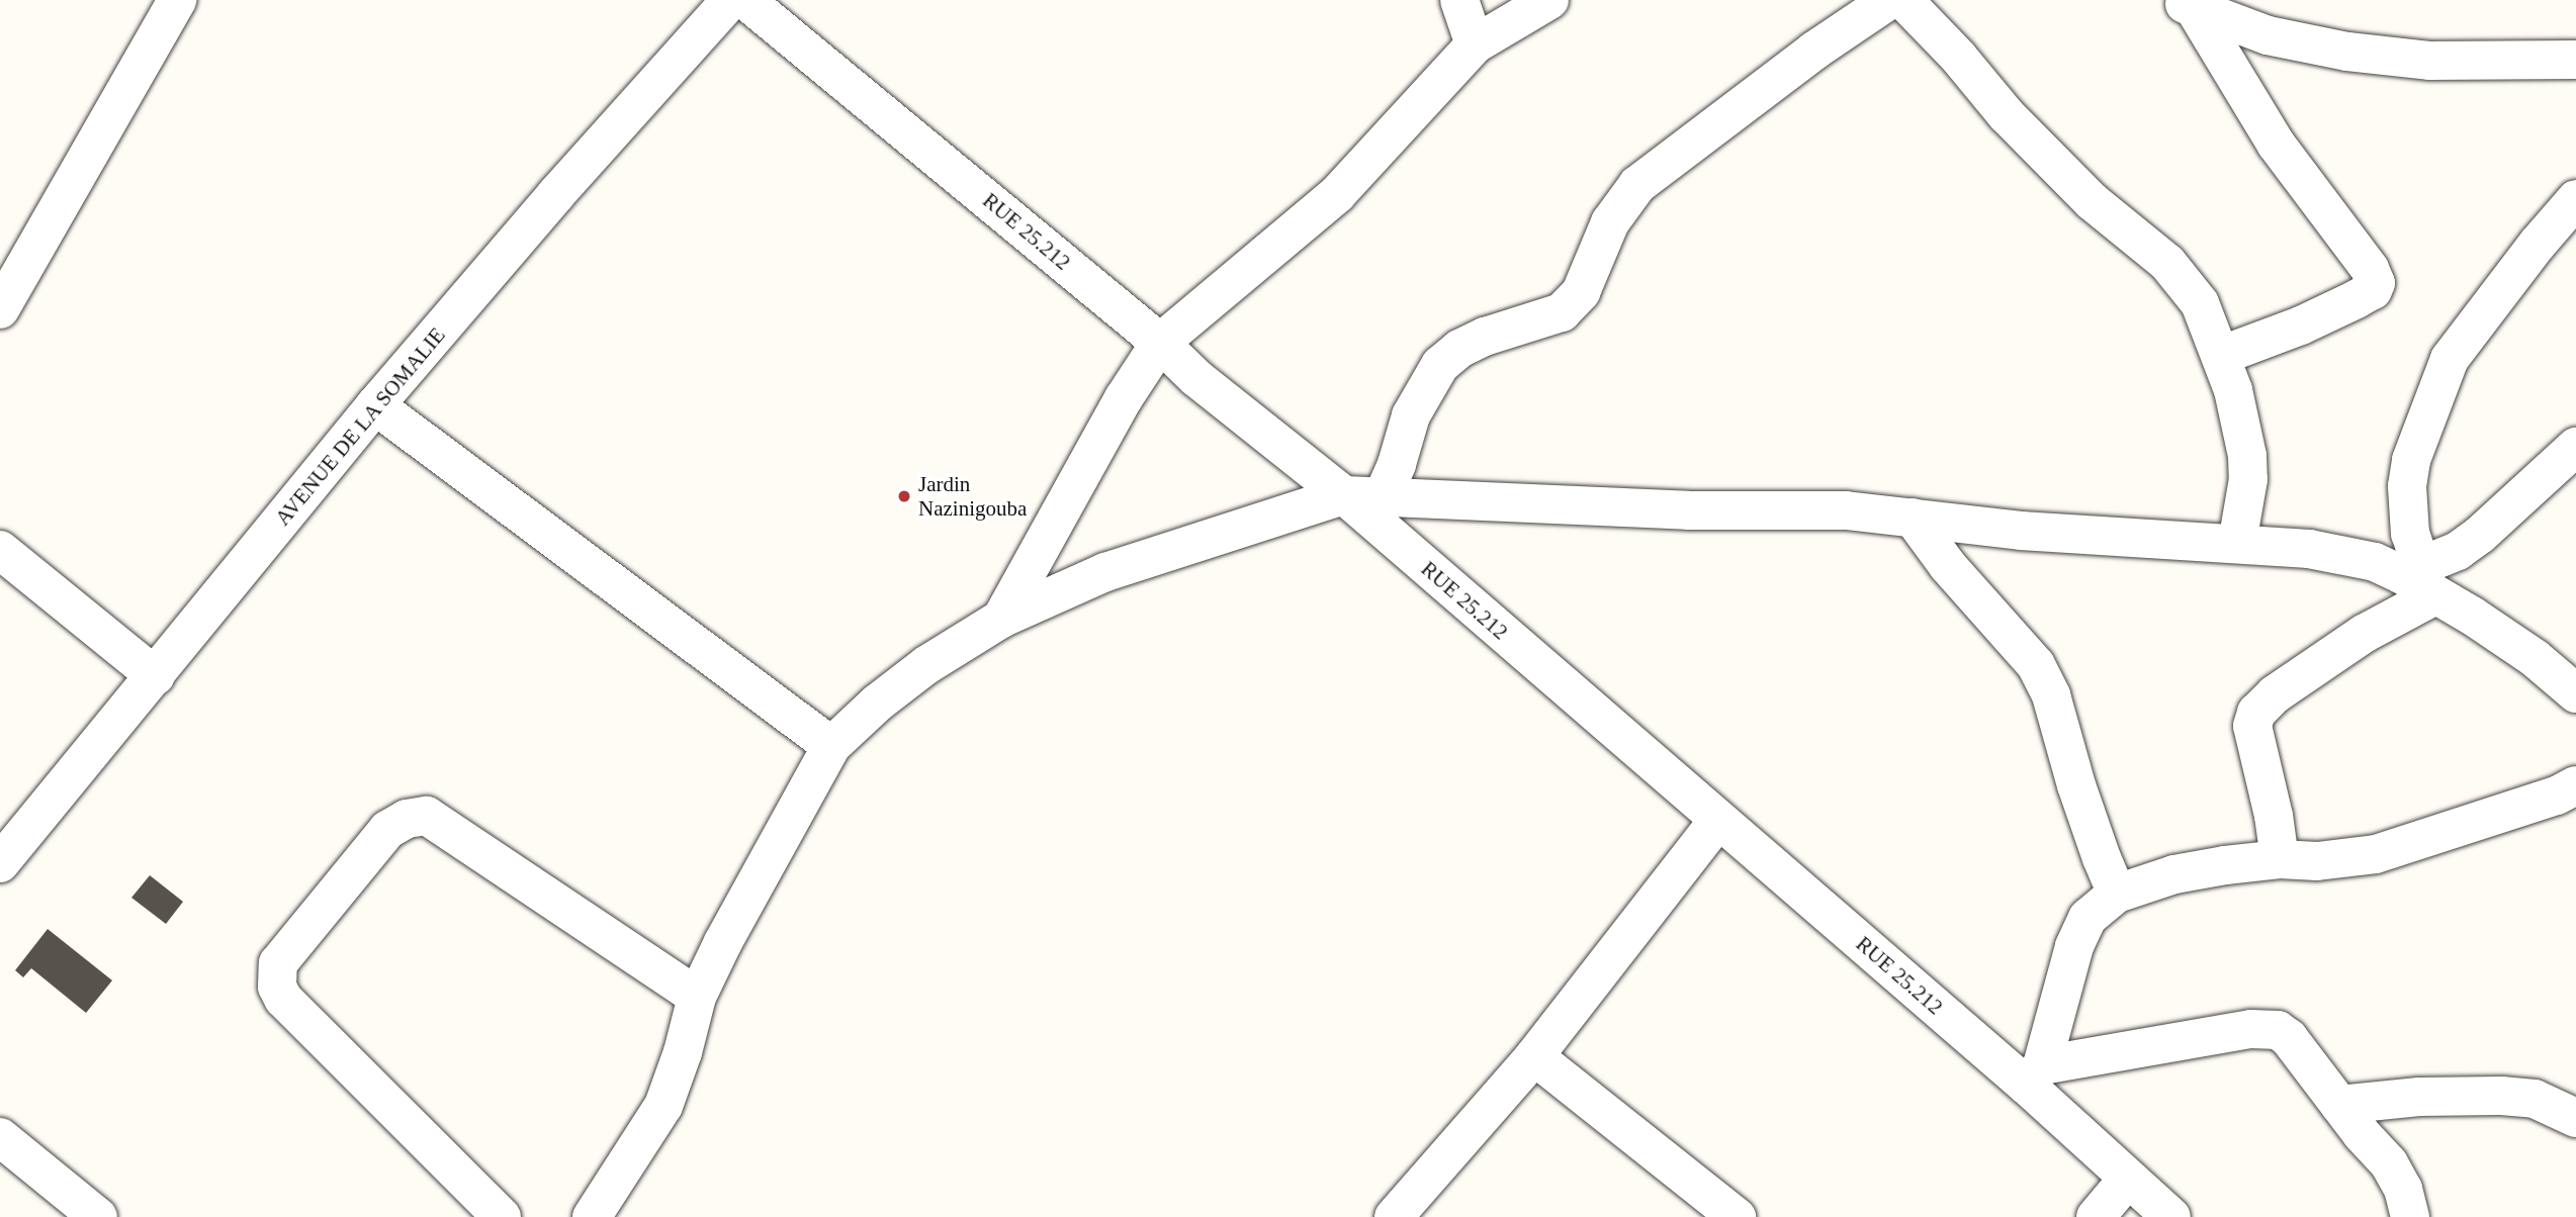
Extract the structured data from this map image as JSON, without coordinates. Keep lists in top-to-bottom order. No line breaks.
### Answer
{"streets":{"street":["RUE 25.212","AVENUE DE LA SOMALIE"]},"places":["Jardin Nazinigouba"]}
